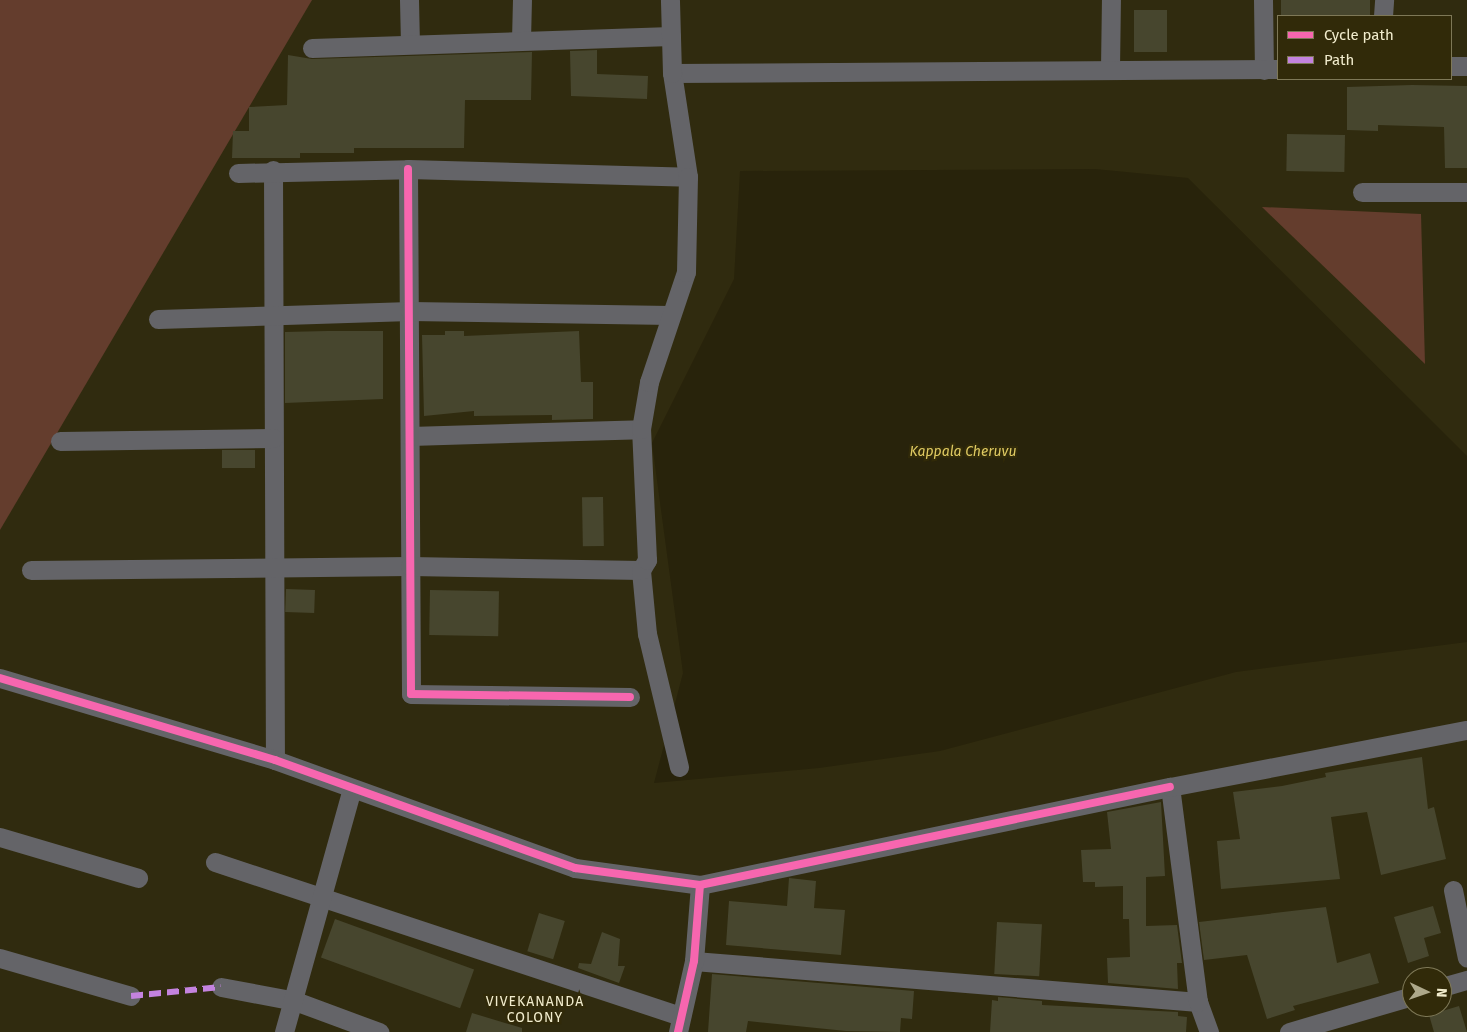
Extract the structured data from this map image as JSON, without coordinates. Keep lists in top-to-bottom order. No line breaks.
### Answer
{"districts":["VIVEKANANDA COLONY"],"water":["Kappala Cheruvu"],"legend":["Cycle path","Path"],"north":"right"}
